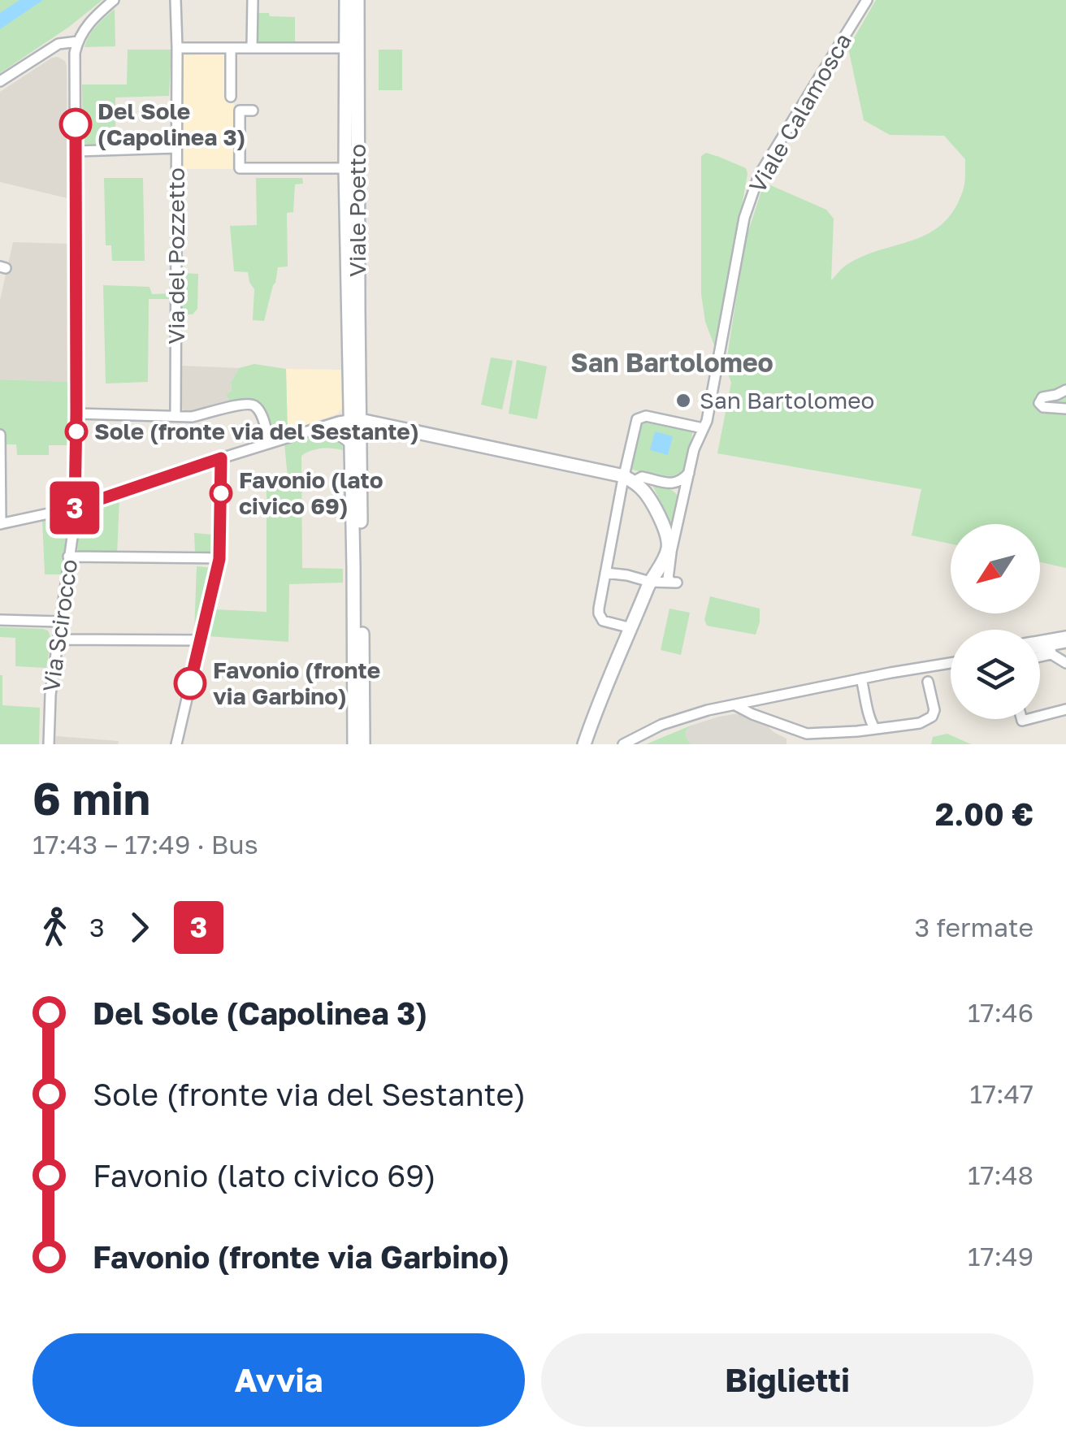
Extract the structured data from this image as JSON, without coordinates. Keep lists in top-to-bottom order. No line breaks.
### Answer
{"streets":{"main road":["Viale Poetto"],"street":["Viale Calamosca","Via del Pozzetto","Via Scirocco"]},"districts":["San Bartolomeo"],"places":["Del Sole (Capolinea 3)","San Bartolomeo","Sole (fronte via del Sestante)","Favonio (lato civico 69)","Favonio (fronte via Garbino)"],"lines":["bus line 3"],"north":"bottom left","page":{"on_map":"3","heading":["6 min","17:43 – 17:49 · Bus","2.00 €"],"legs":["3","3","3 fermate"],"list":[{"name":"Del Sole (Capolinea 3)","value":"17:46"},{"name":"Sole (fronte via del Sestante)","value":"17:47"},{"name":"Favonio (lato civico 69)","value":"17:48"},{"name":"Favonio (fronte via Garbino)","value":"17:49"}],"buttons":["Avvia","Biglietti"]}}
